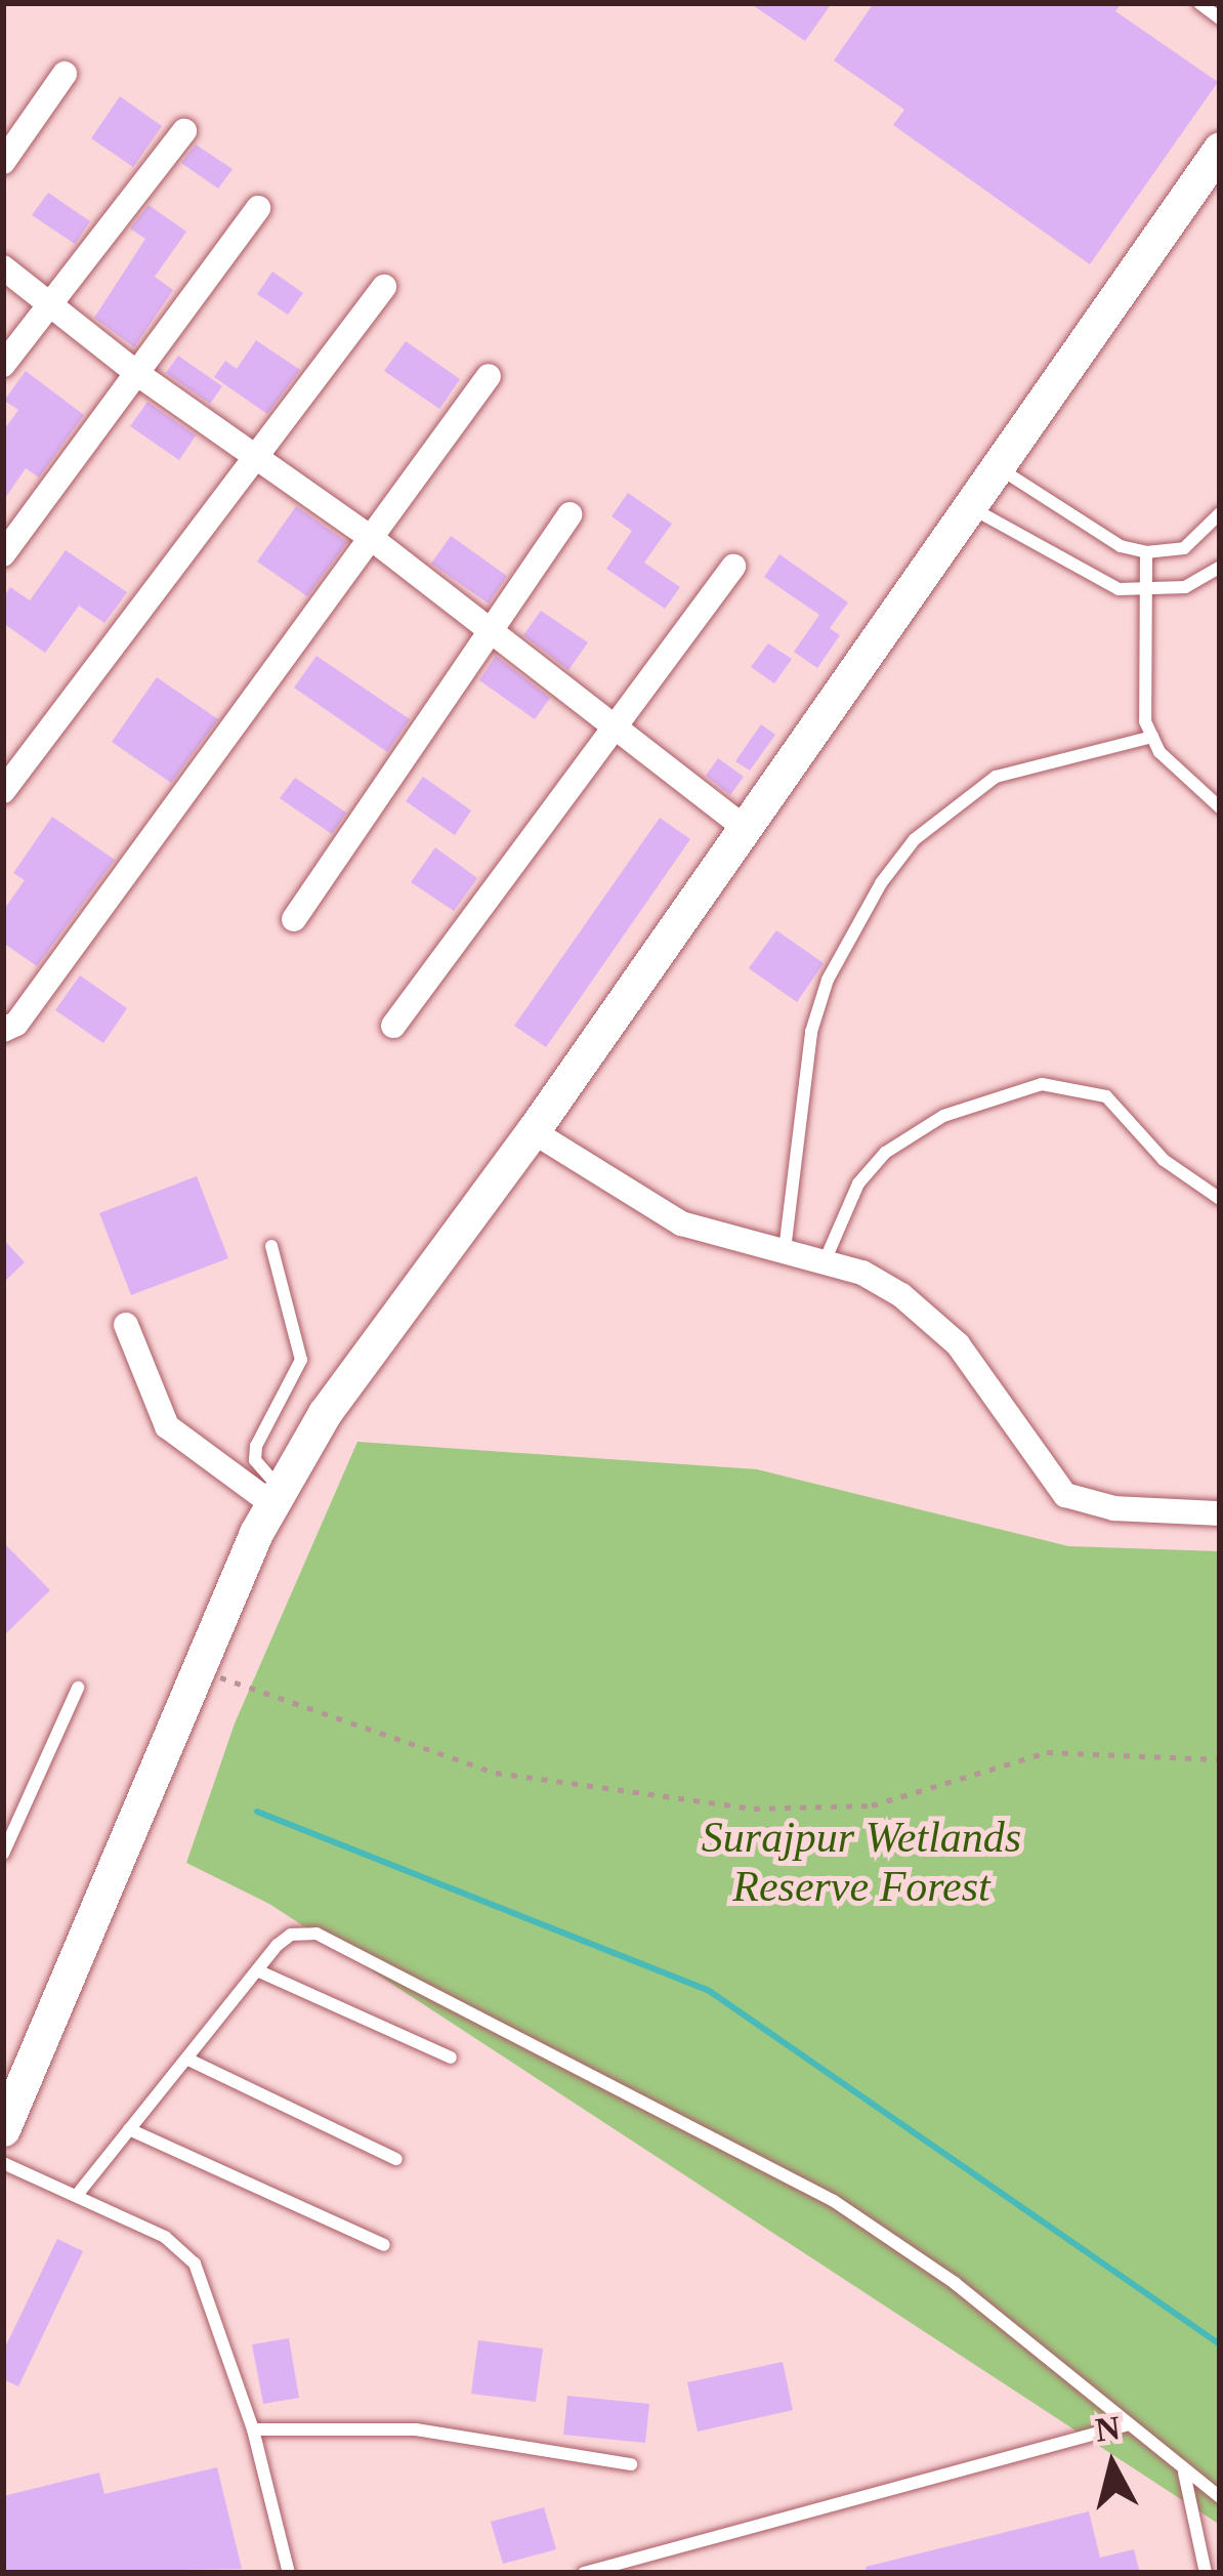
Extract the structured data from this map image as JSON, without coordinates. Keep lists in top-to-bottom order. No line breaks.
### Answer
{"parks":["Surajpur Wetlands Reserve Forest"],"north":"top"}
